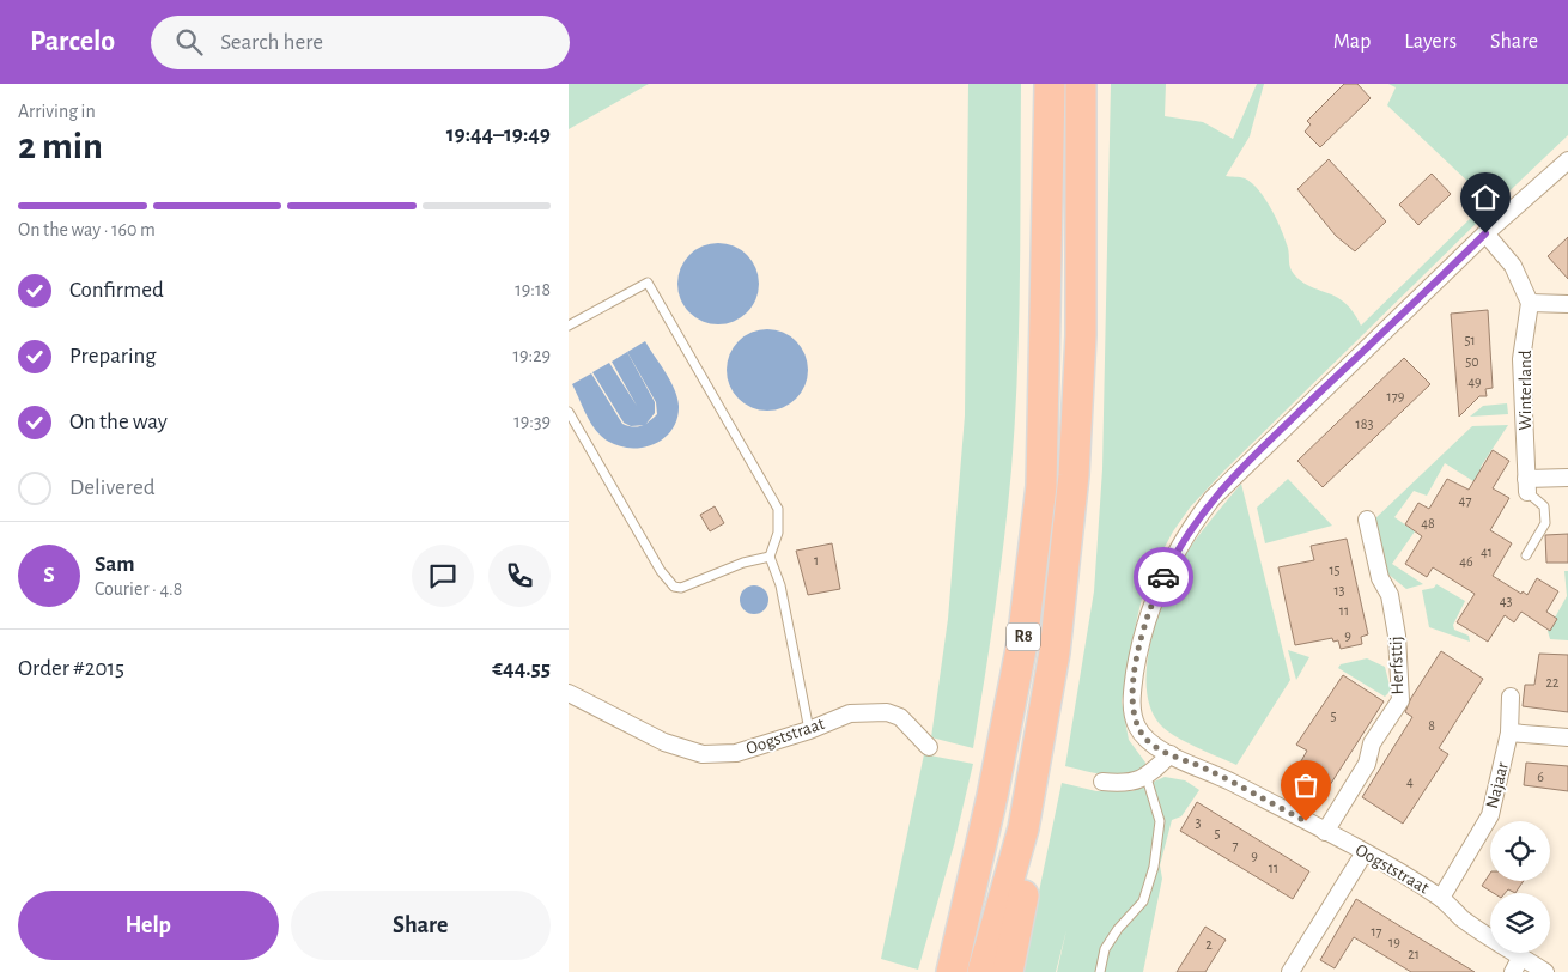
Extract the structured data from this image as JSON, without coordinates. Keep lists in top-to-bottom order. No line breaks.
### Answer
{"streets":{"highway":["R8"],"street":["Winterland","Herfsttij","Oogststraat","Najaar"]},"crossings":[["Herfsttij","Oogststraat"],["Oogststraat","Najaar"]],"house_numbers":["51","50","49","179","183","47","48","41","1","46","15","13","43","11","9","22","5","8","6","4","3","5","7","9","11","17","19","2","21"],"page":{"header":"Parcelo","search":"Search here","nav":["Map","Layers","Share"],"heading":["2 min","Arriving in","19:44–19:49"],"panel":["Sam","Courier · 4.8","Order #2015","€44.55"],"bar":"On the way · 160 m","list":[["Confirmed","19:18"],["Preparing","19:29"],["On the way","19:39"],"Delivered"],"round":"S","buttons":["Help","Share"]}}
